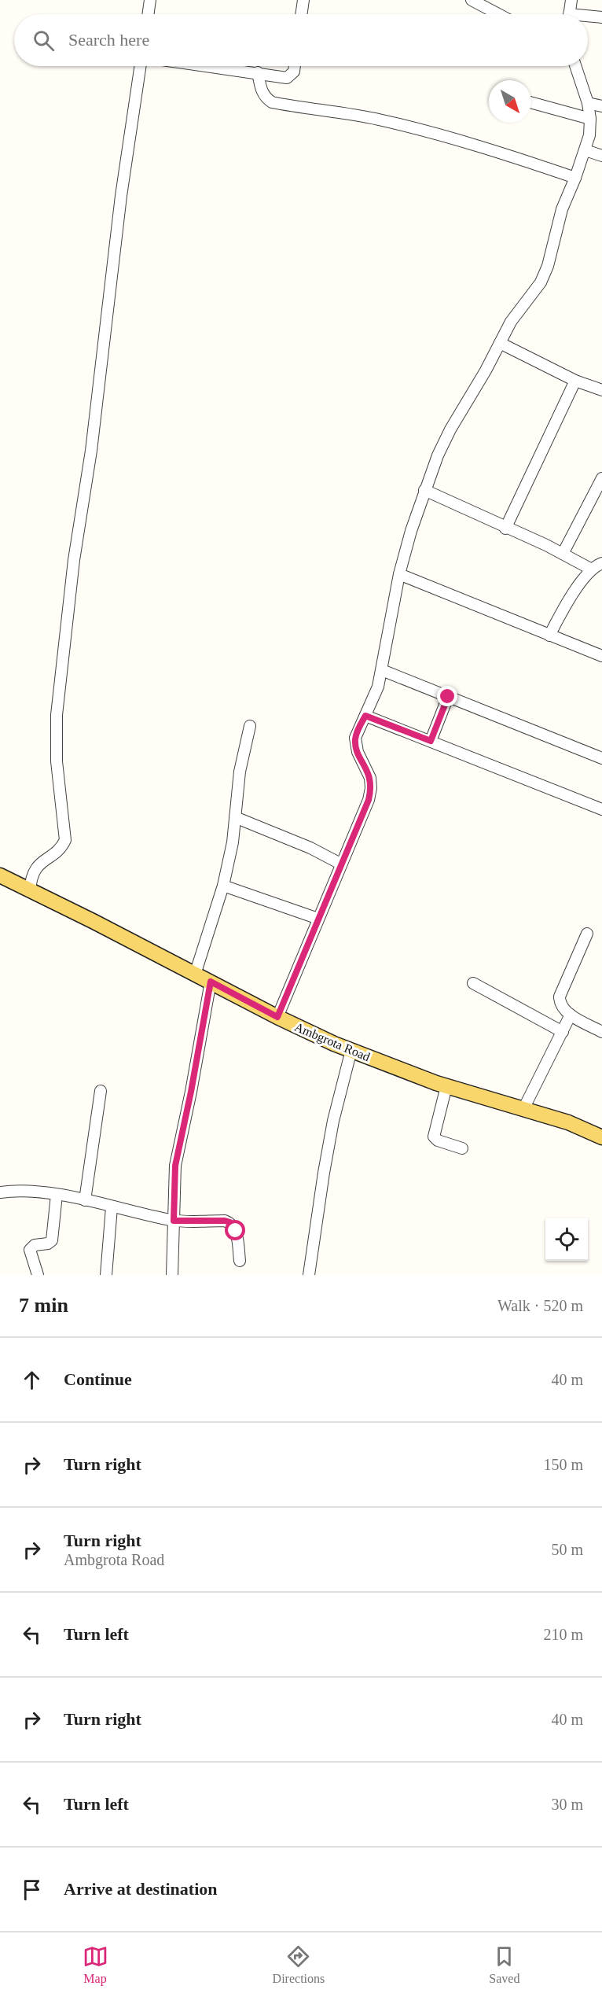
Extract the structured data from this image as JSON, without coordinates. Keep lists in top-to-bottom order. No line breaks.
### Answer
{"streets":{"main road":["Ambgrota Road"]},"north":"bottom right","page":{"search":"Search here","heading":["7 min","Walk · 520 m"],"list":[["Continue","40 m"],["Turn right","150 m"],["Turn right","Ambgrota Road","50 m"],["Turn left","210 m"],["Turn right","40 m"],["Turn left","30 m"],"Arrive at destination"],"nav":["Map","Directions","Saved"]}}
